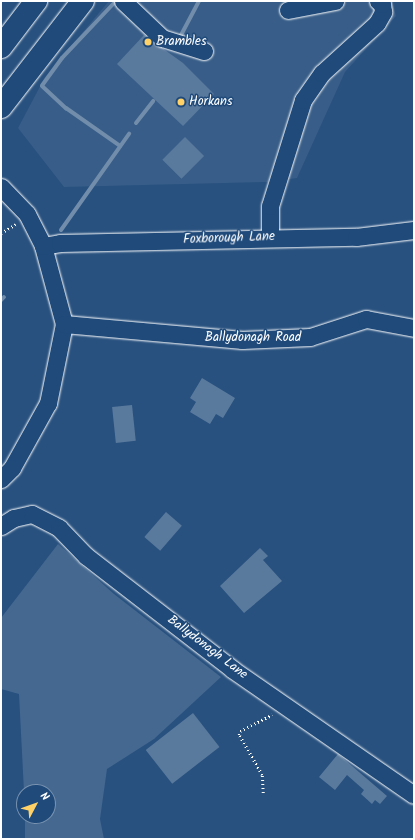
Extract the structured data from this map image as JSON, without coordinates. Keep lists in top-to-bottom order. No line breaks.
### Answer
{"streets":{"street":["Foxborough Lane","Ballydonagh Road","Ballydonagh Lane"]},"places":["Brambles","Horkans"],"north":"top right"}
